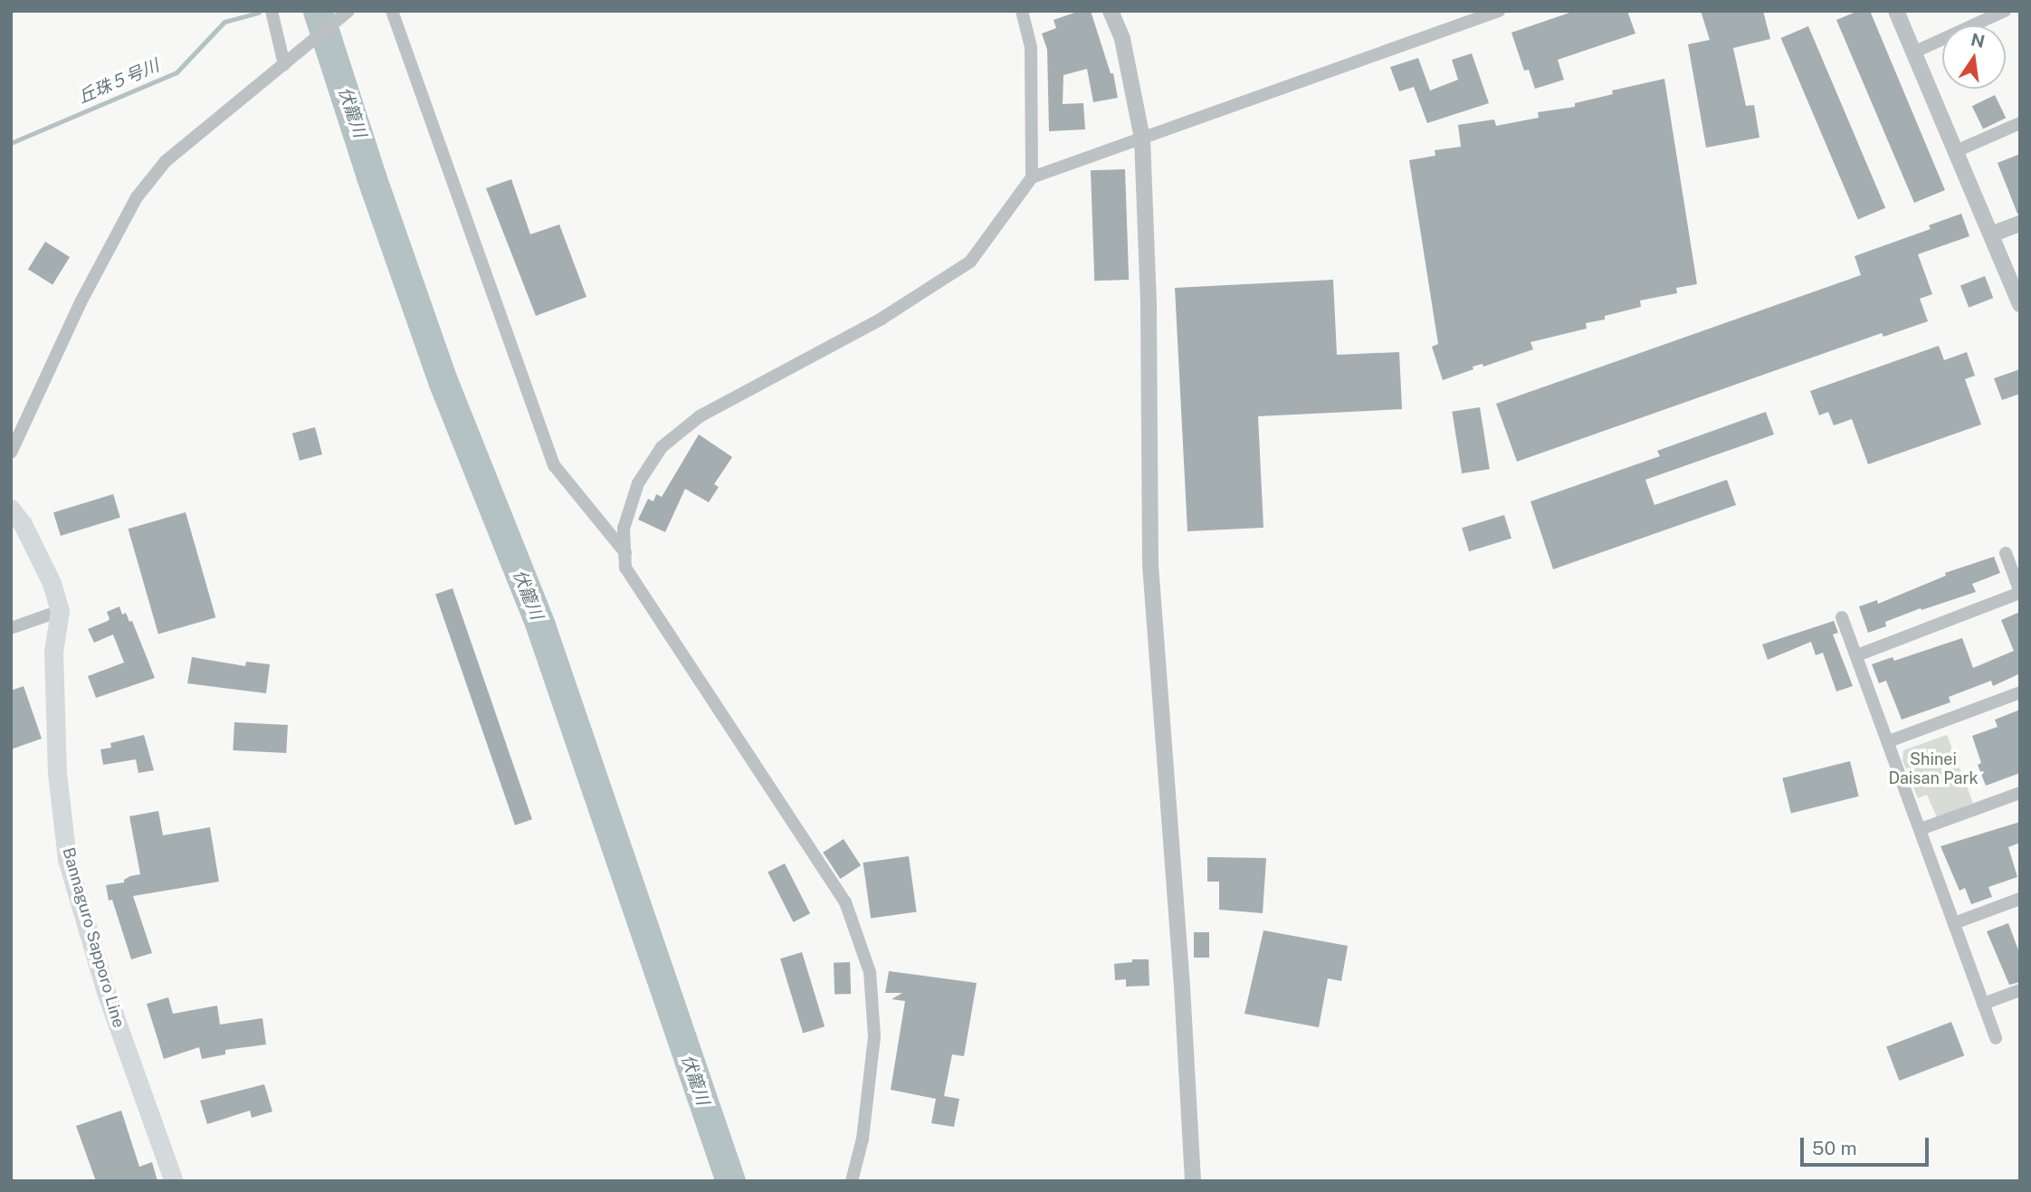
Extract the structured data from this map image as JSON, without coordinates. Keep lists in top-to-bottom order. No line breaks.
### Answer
{"streets":{"main road":["Bannaguro Sapporo Line"]},"water":["丘珠５号川","伏籠川"],"parks":["Shinei Daisan Park"],"scale_bar":"50 m","north":"top"}
